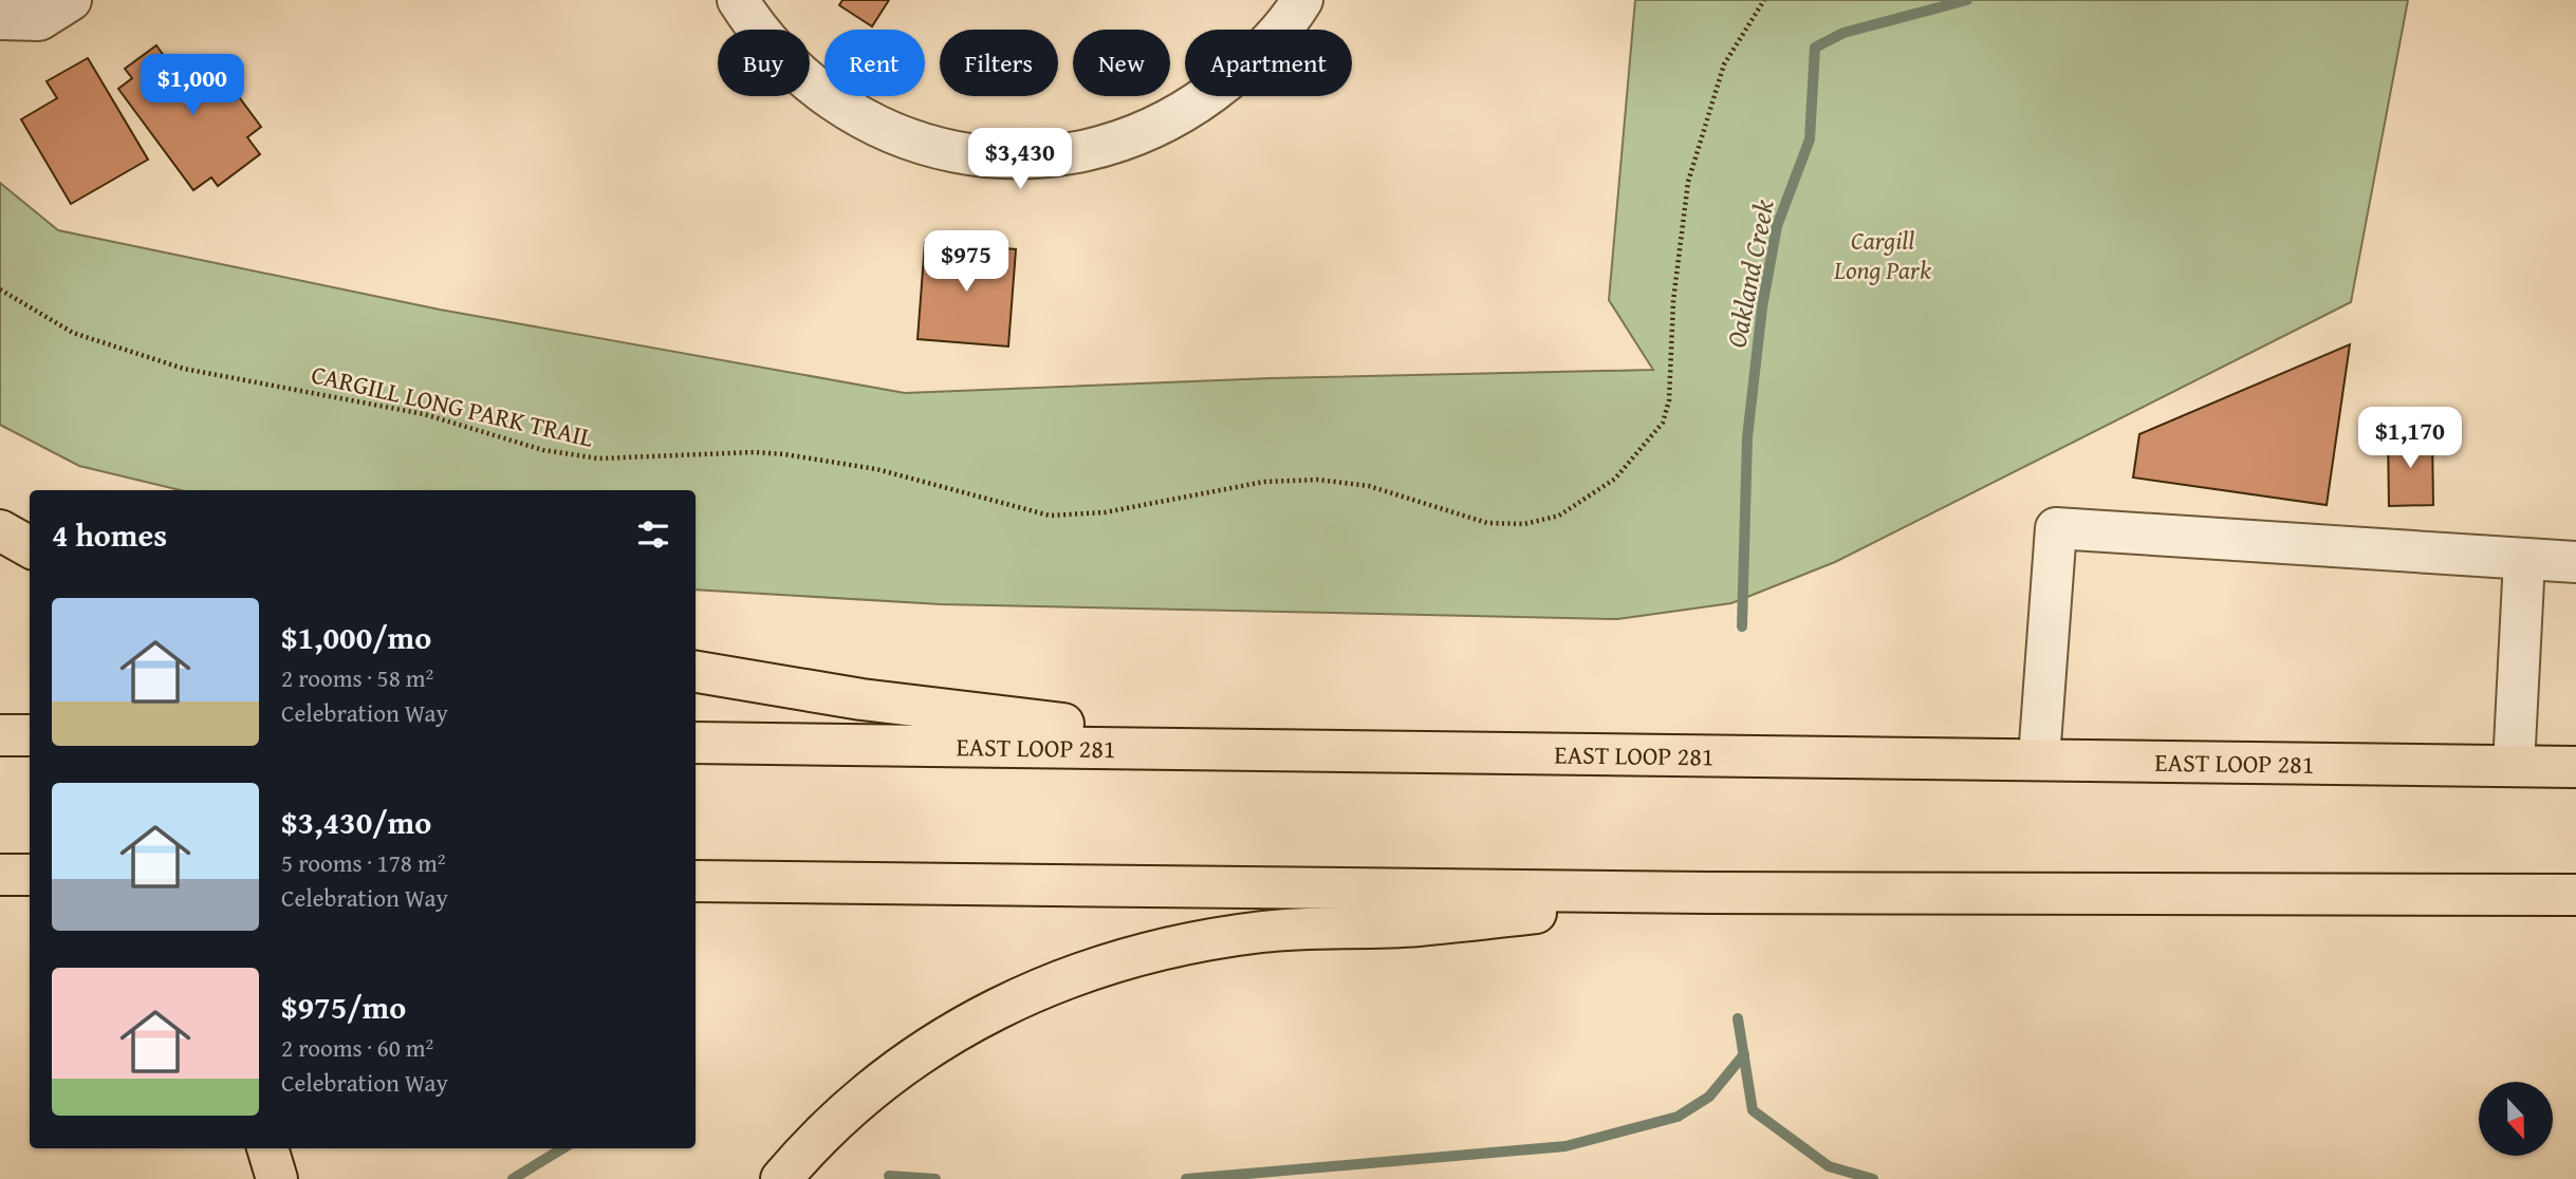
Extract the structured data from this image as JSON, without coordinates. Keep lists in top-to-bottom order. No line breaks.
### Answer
{"streets":{"highway":["EAST LOOP 281"],"path":["CARGILL LONG PARK TRAIL"]},"water":["Oakland Creek"],"parks":["Cargill Long Park"],"north":"bottom","page":{"chip":["Buy","Rent","Filters","New","Apartment"],"price":["$1,000","$3,430","$975","$1,170"],"heading":"4 homes","list":[{"name":"$1,000/mo","note":"2 rooms · 58 m² · Celebration Way"},{"name":"$3,430/mo","note":"5 rooms · 178 m² · Celebration Way"},{"name":"$975/mo","note":"2 rooms · 60 m² · Celebration Way"}]}}
